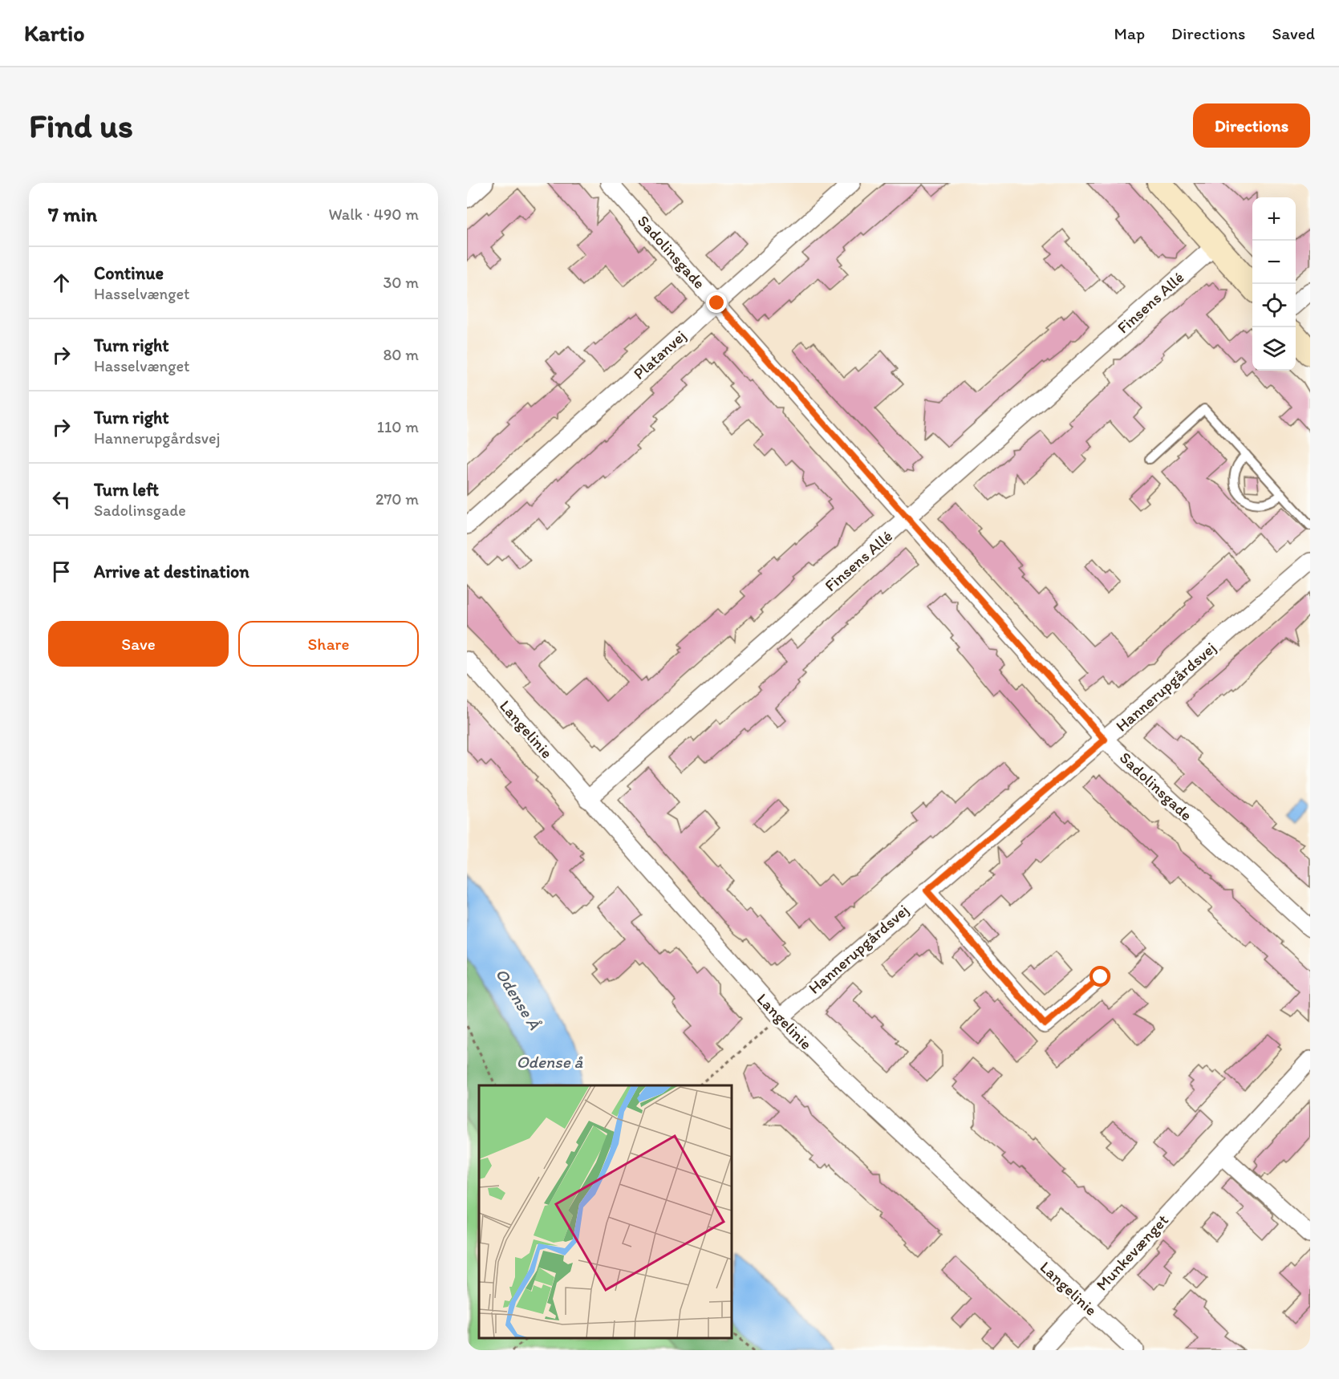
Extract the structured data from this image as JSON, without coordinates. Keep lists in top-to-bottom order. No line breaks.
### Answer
{"streets":{"street":["Sadolinsgade","Finsens Allé","Platanvej","Hannerupgårdsvej","Langelinie","Munkevænget"]},"crossings":[["Sadolinsgade","Finsens Allé"],["Sadolinsgade","Platanvej"],["Sadolinsgade","Hannerupgårdsvej"],["Finsens Allé","Langelinie"],["Hannerupgårdsvej","Langelinie"],["Langelinie","Munkevænget"]],"water":["Odense Å","Odense å"],"page":{"header":"Kartio","nav":["Map","Directions","Saved"],"buttons":["Directions",["Save","Share"]],"title":"Find us","heading":["7 min","Walk · 490 m"],"map_buttons":["+","−"],"list":[["Continue","Hasselvænget","30 m"],["Turn right","Hasselvænget","80 m"],["Turn right","Hannerupgårdsvej","110 m"],["Turn left","Sadolinsgade","270 m"],"Arrive at destination"]}}
